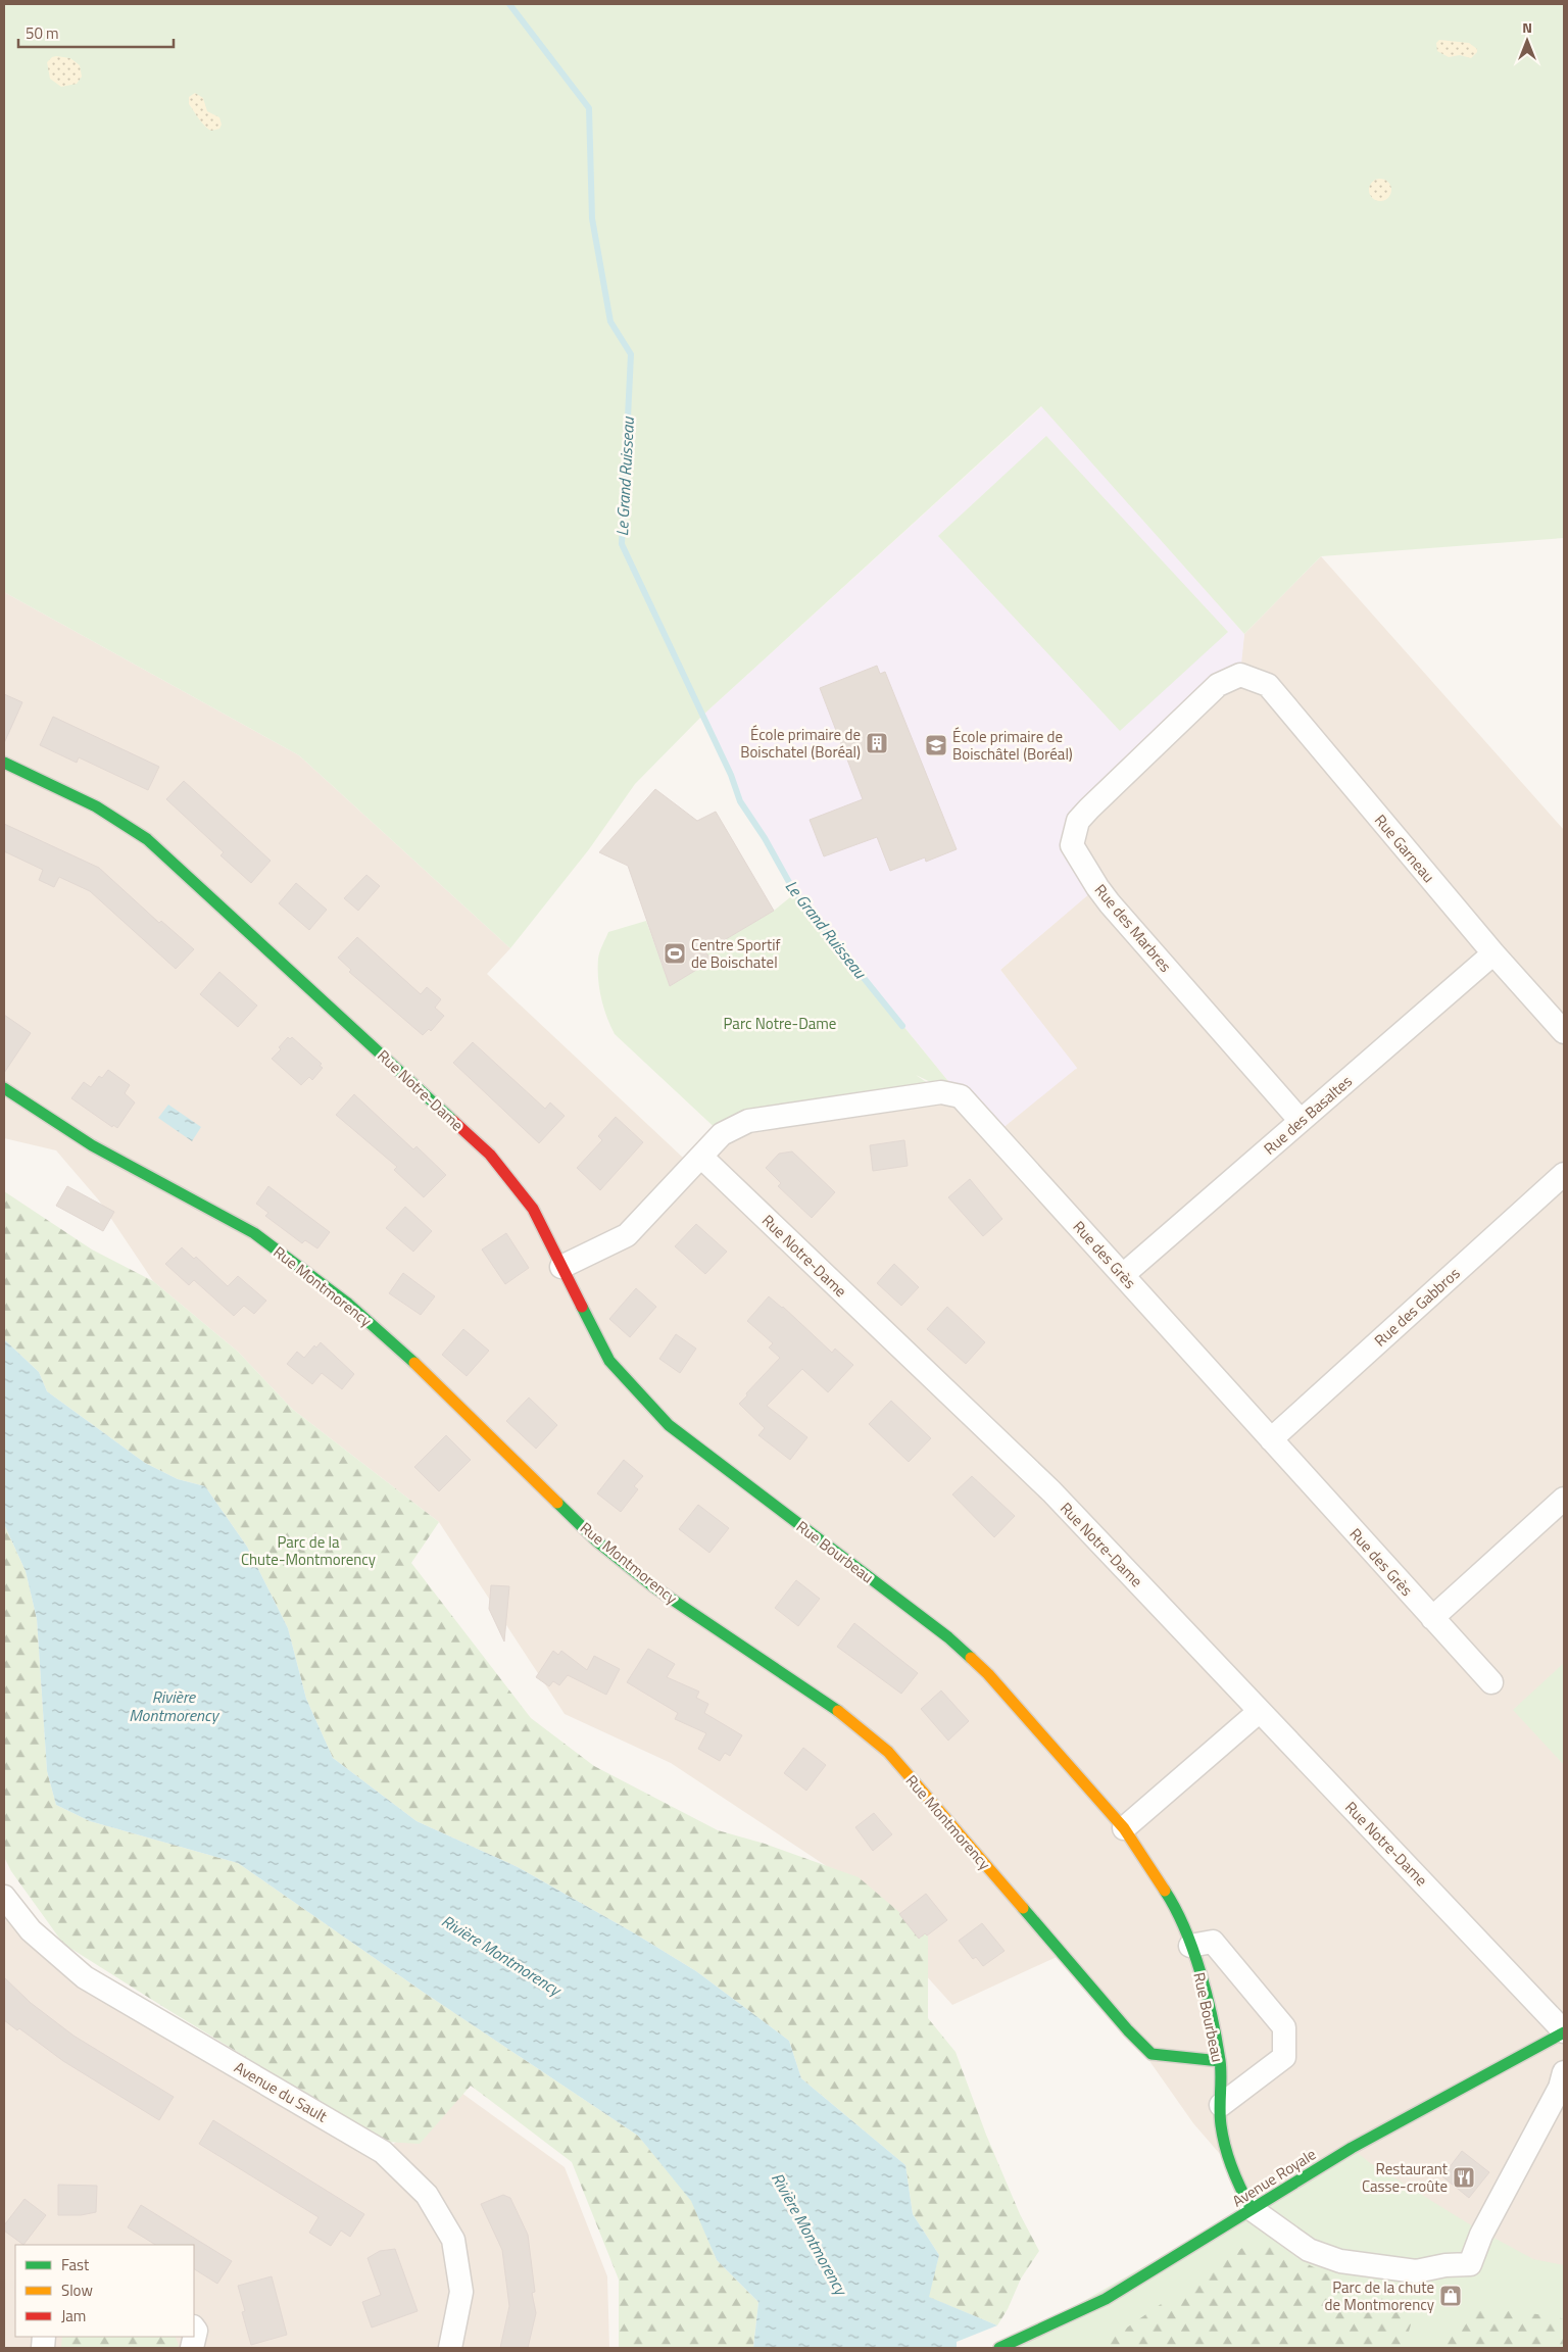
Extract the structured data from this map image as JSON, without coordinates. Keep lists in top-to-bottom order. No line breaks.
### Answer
{"streets":{"street":["Rue Garneau","Rue des Marbres","Rue Notre-Dame","Rue des Basaltes","Rue des Grès","Rue Montmorency","Rue des Gabbros","Rue Bourbeau","Avenue du Sault","Avenue Royale"]},"crossings":[["Rue Garneau","Rue des Marbres"],["Rue Garneau","Rue des Basaltes"],["Rue des Marbres","Rue des Basaltes"],["Rue Notre-Dame","Rue des Grès"],["Rue Notre-Dame","Rue Bourbeau"],["Rue Notre-Dame","Avenue Royale"],["Rue des Basaltes","Rue des Grès"],["Rue des Grès","Rue des Gabbros"],["Rue Montmorency","Rue Bourbeau"],["Rue Bourbeau","Avenue Royale"]],"water":["Le Grand Ruisseau","Rivière Montmorency"],"parks":["Parc Notre-Dame","Parc de la Chute-Montmorency"],"places":{"building":["École primaire de Boischatel (Boréal)"],"school or university":["École primaire de Boischâtel (Boréal)"],"sports":["Centre Sportif de Boischatel"],"restaurant":["Restaurant Casse-croûte"],"shop":["Parc de la chute de Montmorency"]},"legend":["Fast","Slow","Jam"],"scale_bar":"50 m","north":"top"}
